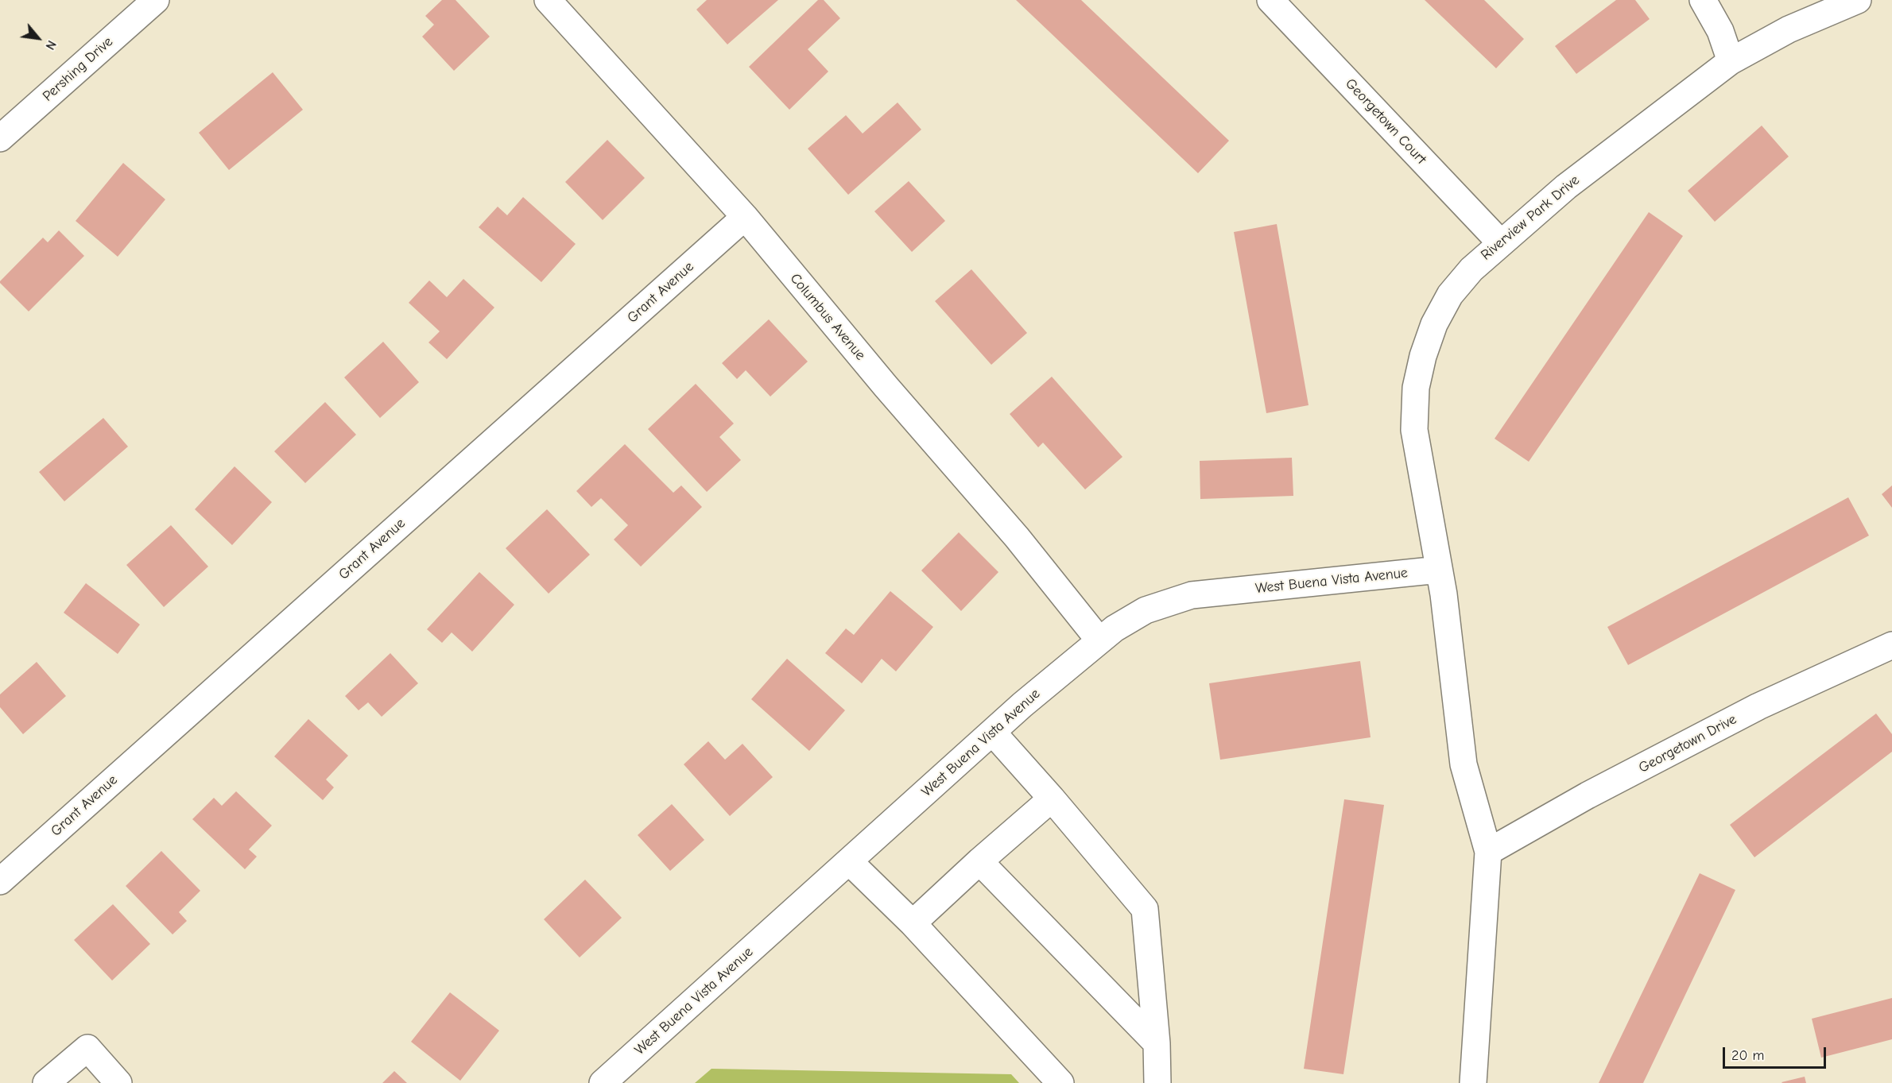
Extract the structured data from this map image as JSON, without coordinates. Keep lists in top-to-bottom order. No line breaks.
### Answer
{"streets":{"street":["Pershing Drive","Georgetown Court","Riverview Park Drive","Grant Avenue","Columbus Avenue","West Buena Vista Avenue","Georgetown Drive"]},"crossings":[["Georgetown Court","Riverview Park Drive"],["Riverview Park Drive","West Buena Vista Avenue"],["Grant Avenue","Columbus Avenue"],["Columbus Avenue","West Buena Vista Avenue"]],"scale_bar":"20 m","north":"bottom right"}
